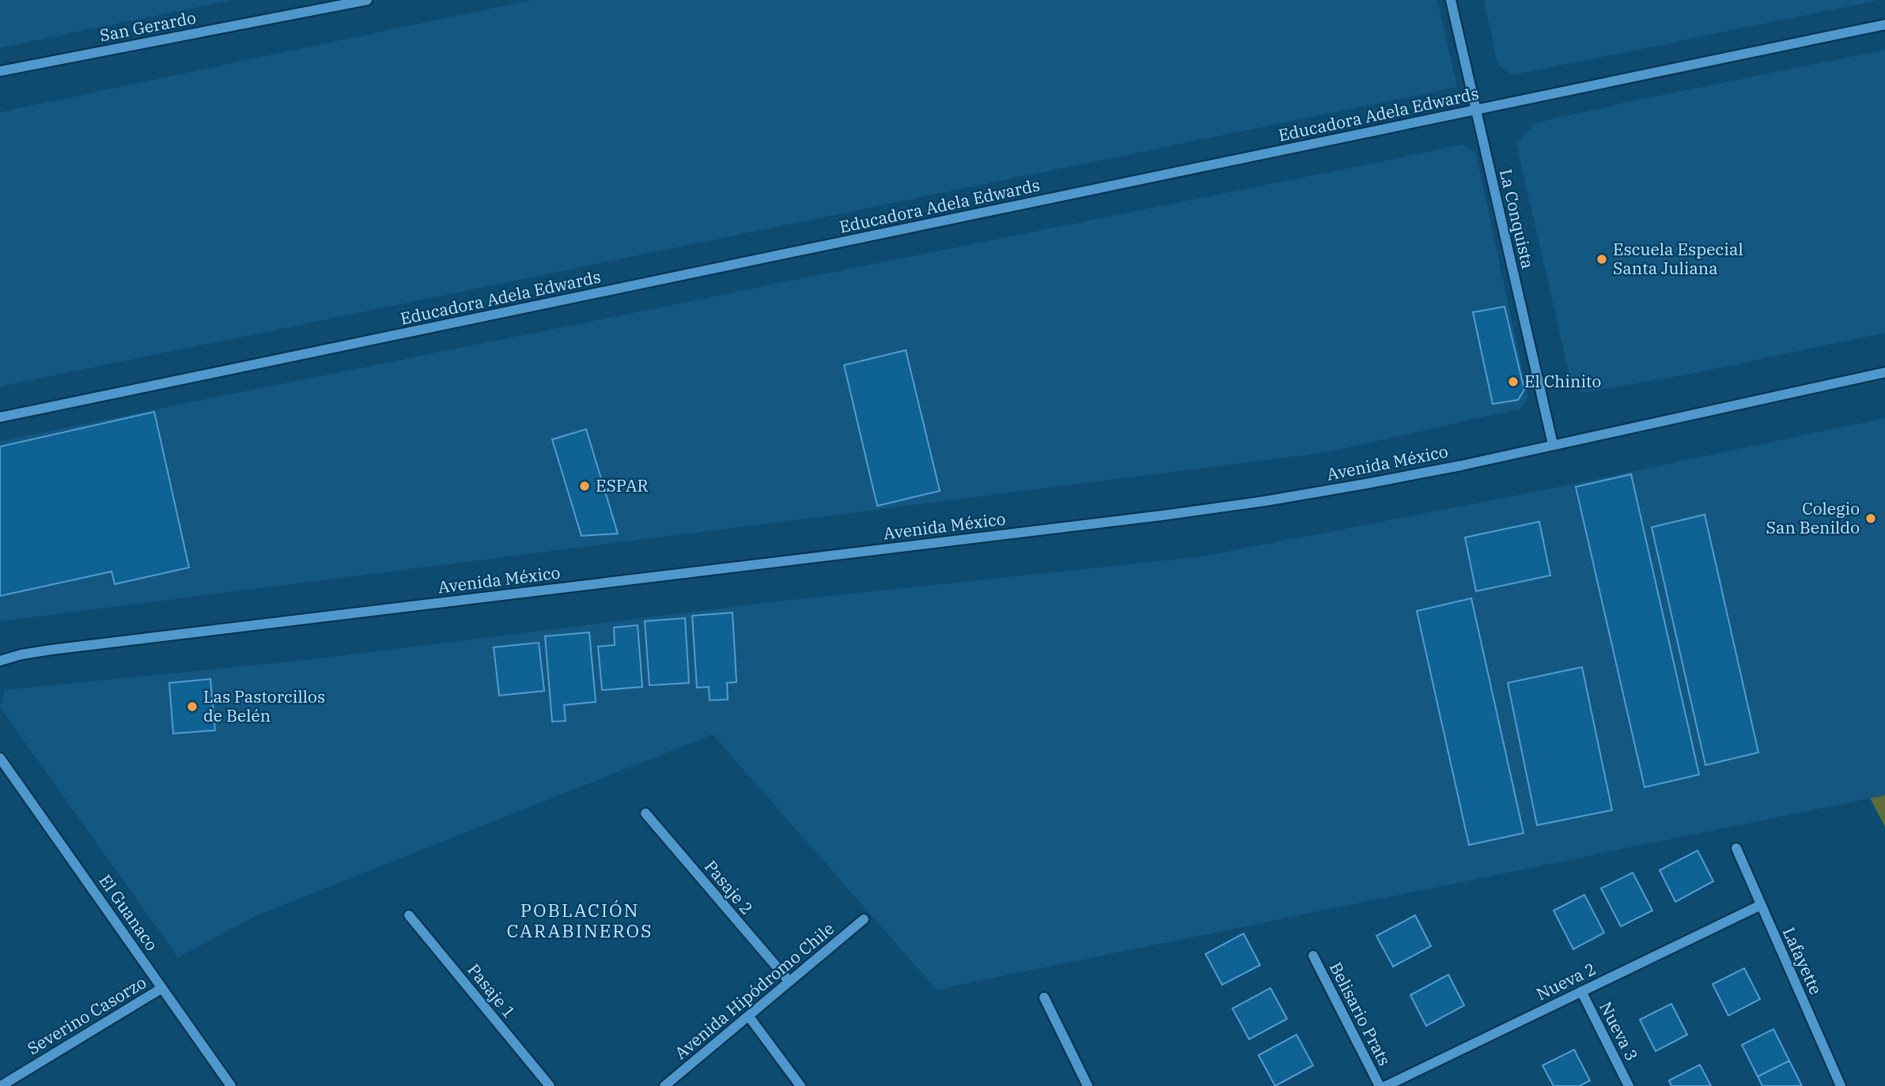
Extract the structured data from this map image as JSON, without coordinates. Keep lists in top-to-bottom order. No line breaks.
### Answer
{"streets":{"street":["San Gerardo","Educadora Adela Edwards","La Conquista","Avenida México","Pasaje 2","El Guanaco","Lafayette","Nueva 2","Pasaje 1","Avenida Hipódromo Chile","Belisario Prats","Severino Casorzo","Nueva 3"]},"crossings":[["Educadora Adela Edwards","La Conquista"],["La Conquista","Avenida México"],["Pasaje 2","Avenida Hipódromo Chile"],["El Guanaco","Severino Casorzo"],["Lafayette","Nueva 2"],["Nueva 2","Nueva 3"]],"districts":["POBLACIÓN CARABINEROS"],"places":["Escuela Especial Santa Juliana","El Chinito","ESPAR","Colegio San Benildo","Las Pastorcillos de Belén"]}
